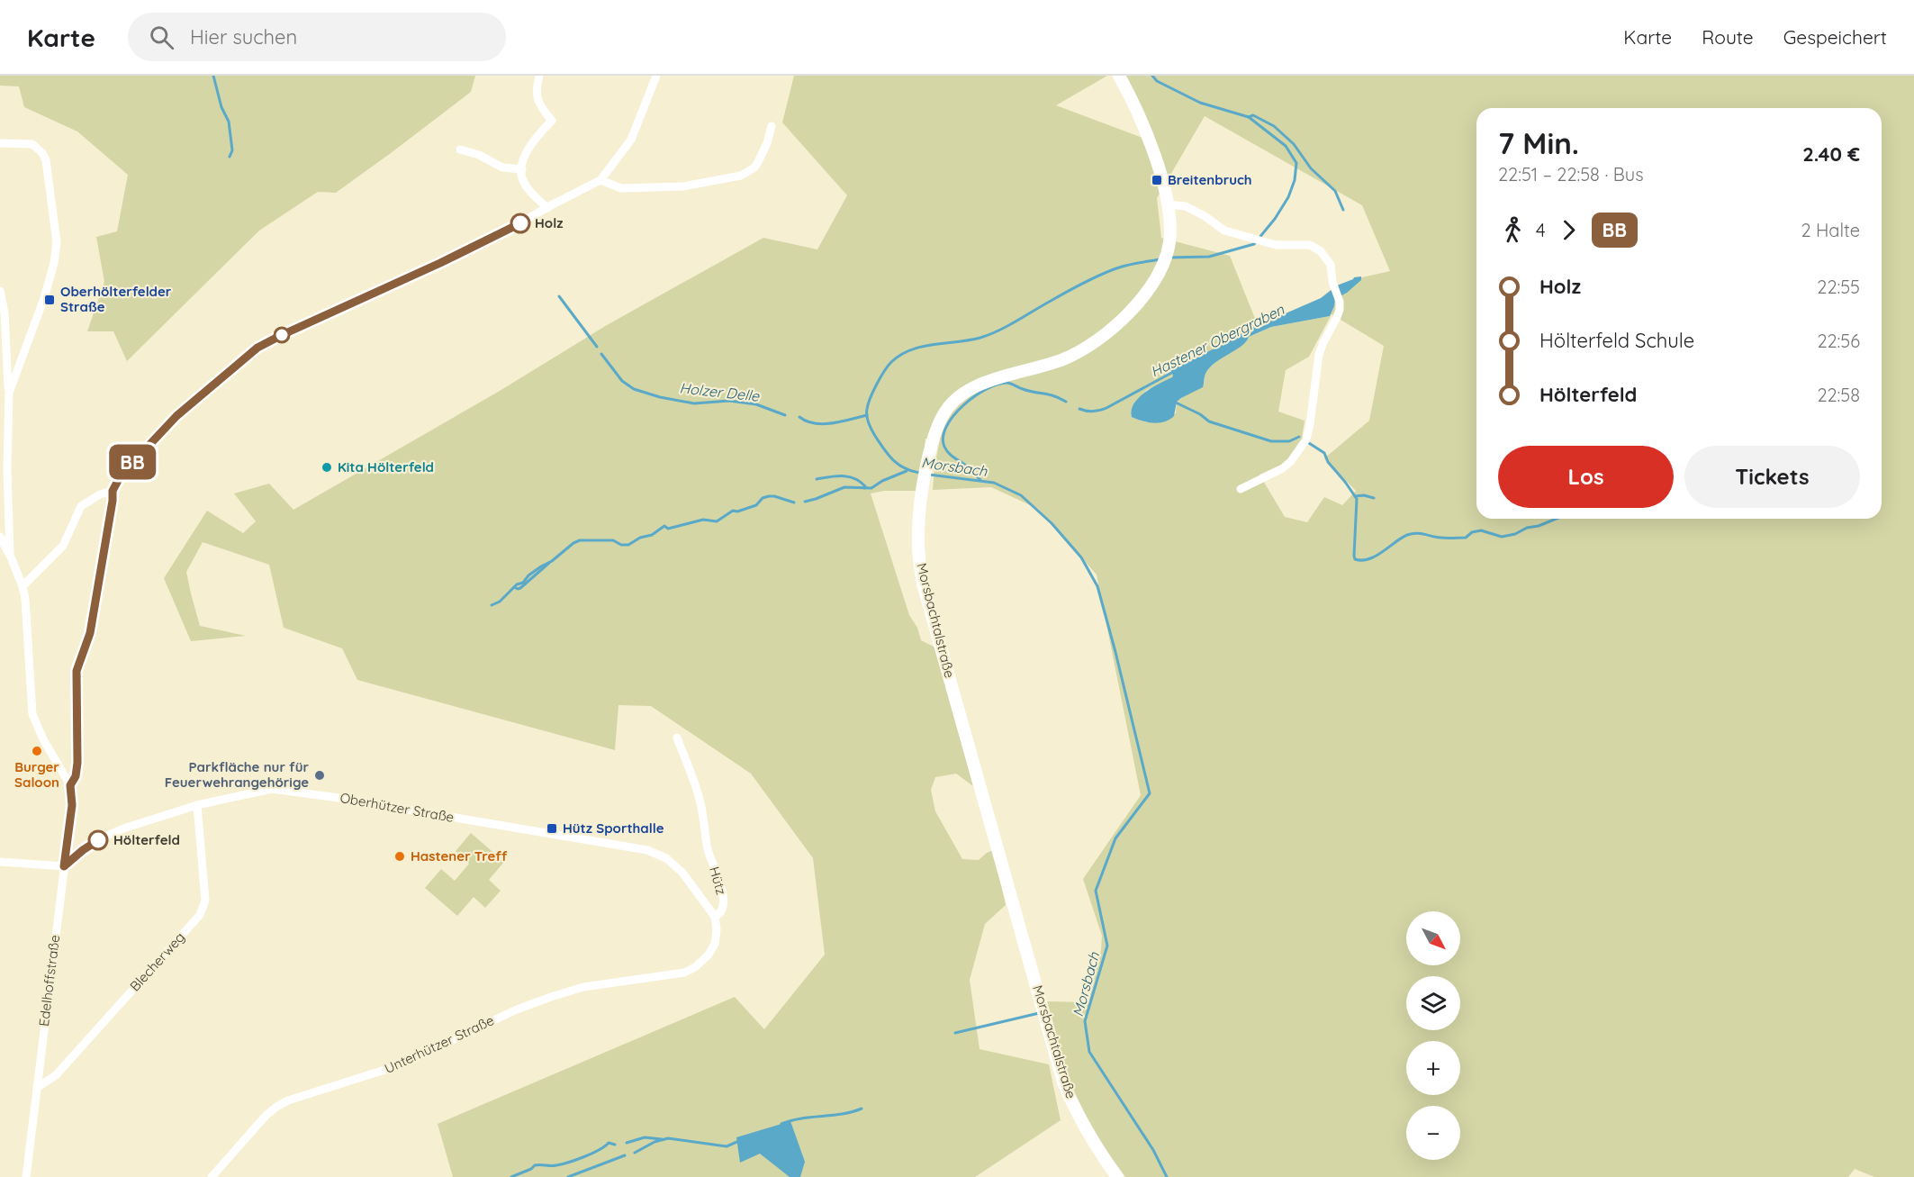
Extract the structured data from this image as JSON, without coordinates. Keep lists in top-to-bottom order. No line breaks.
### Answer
{"streets":{"main road":["Morsbachtalstraße"],"street":["Oberhützer Straße","Hütz","Blecherweg","Edelhoffstraße","Unterhützer Straße"]},"crossings":[["Oberhützer Straße","Hütz"],["Oberhützer Straße","Blecherweg"],["Oberhützer Straße","Edelhoffstraße"],["Hütz","Unterhützer Straße"],["Blecherweg","Edelhoffstraße"]],"water":["Hastener Obergraben","Holzer Delle","Morsbach"],"places":{"transit":["Breitenbruch","Oberhölterfelder Straße","Hütz Sporthalle"],"other":["Holz","Kita Hölterfeld","Burger Saloon","Parkfläche nur für Feuerwehrangehörige","Hölterfeld","Hastener Treff"]},"lines":["bus line BB"],"north":"bottom right","page":{"header":"Karte","search":"Hier suchen","nav":["Karte","Route","Gespeichert"],"on_map":"BB","heading":["7 Min.","22:51 – 22:58 · Bus","2.40 €"],"legs":["4","BB","2 Halte"],"list":[{"name":"Holz","value":"22:55"},{"name":"Hölterfeld Schule","value":"22:56"},{"name":"Hölterfeld","value":"22:58"}],"buttons":["Los","Tickets"],"map_buttons":["+","−"]}}
